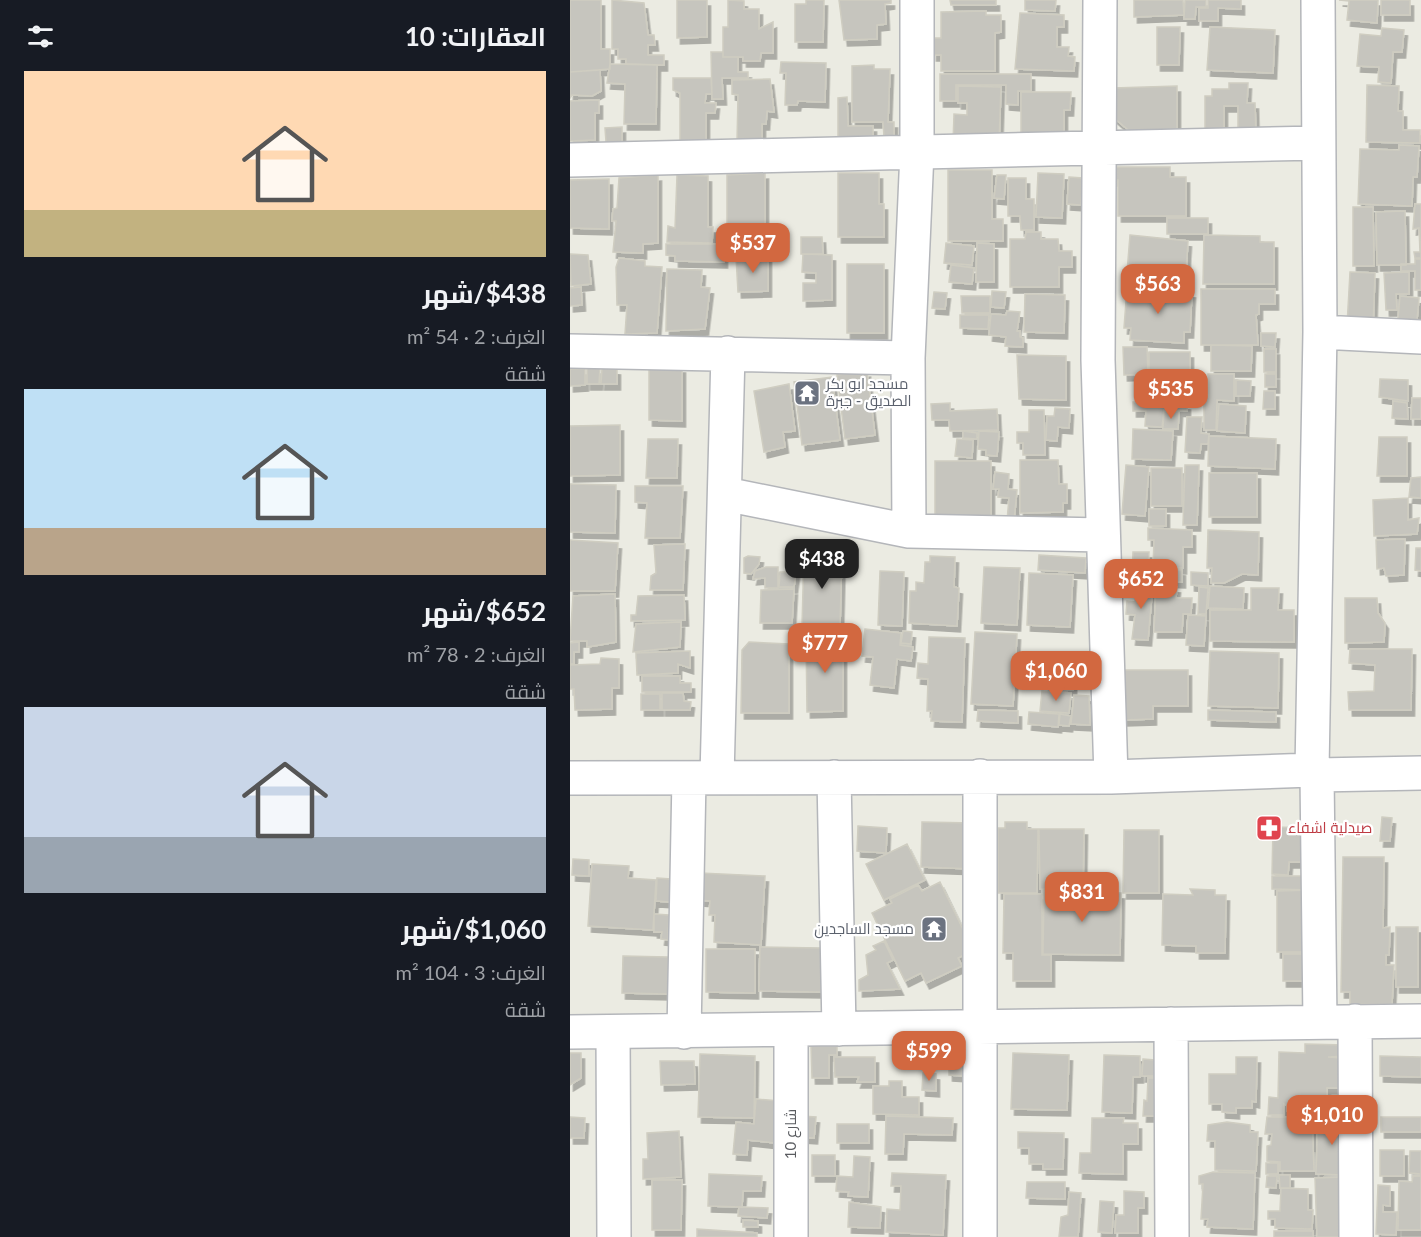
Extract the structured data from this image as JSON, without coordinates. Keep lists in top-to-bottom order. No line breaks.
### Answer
{"streets":{"street":["شارع 10"]},"places":{"temple":["مسجد ابو بكر الصديق - جبرة","مسجد الساجدين"],"pharmacy":["صيدلية اشفاء"]},"page":{"heading":"العقارات: 10","list":[{"name":"$438/شهر","note":"الغرف: 2 · 54 m² · شقة"},{"name":"$652/شهر","note":"الغرف: 2 · 78 m² · شقة"},{"name":"$1,060/شهر","note":"الغرف: 3 · 104 m² · شقة"}],"price":["$537","$563","$535","$438","$652","$777","$1,060","$831","$599","$1,010"]}}
